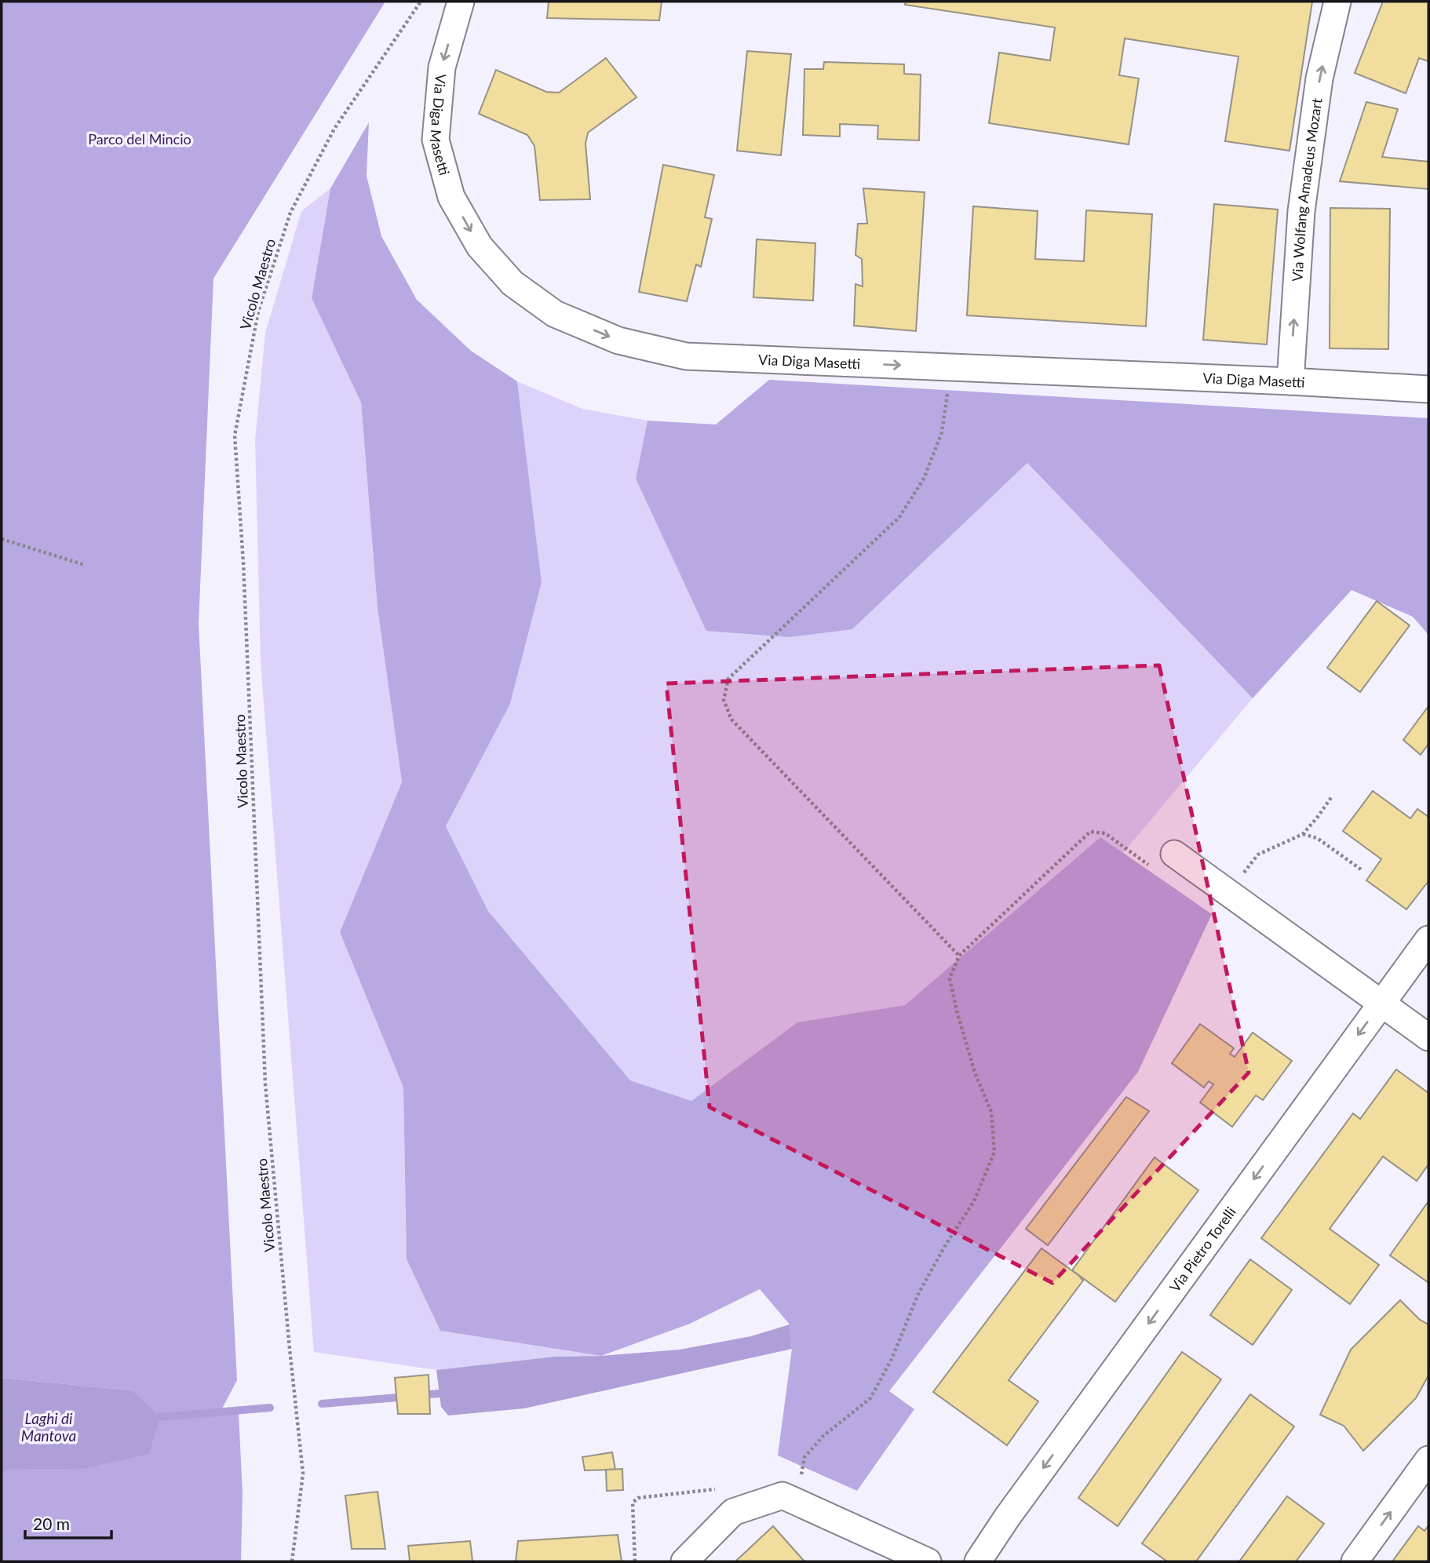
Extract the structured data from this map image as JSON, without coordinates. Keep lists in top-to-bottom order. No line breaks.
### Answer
{"streets":{"street":["Via Diga Masetti","Via Wolfang Amadeus Mozart","Via Pietro Torelli"],"path":["Vicolo Maestro"]},"crossings":[["Via Diga Masetti","Via Wolfang Amadeus Mozart"]],"one_way":["Via Diga Masetti","Via Wolfang Amadeus Mozart","Via Pietro Torelli"],"water":["Laghi di Mantova"],"parks":["Parco del Mincio"],"scale_bar":"20 m"}
